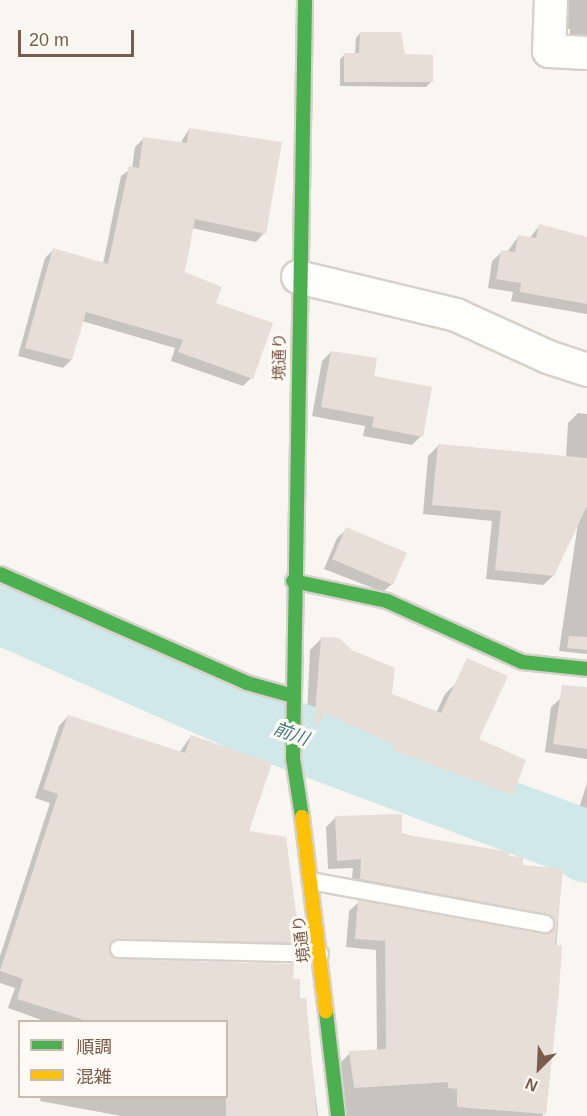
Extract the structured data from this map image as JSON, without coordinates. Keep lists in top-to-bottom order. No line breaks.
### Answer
{"streets":{"street":["境通り"]},"water":["前川"],"legend":["順調","混雑"],"scale_bar":"20 m","north":"bottom left"}
